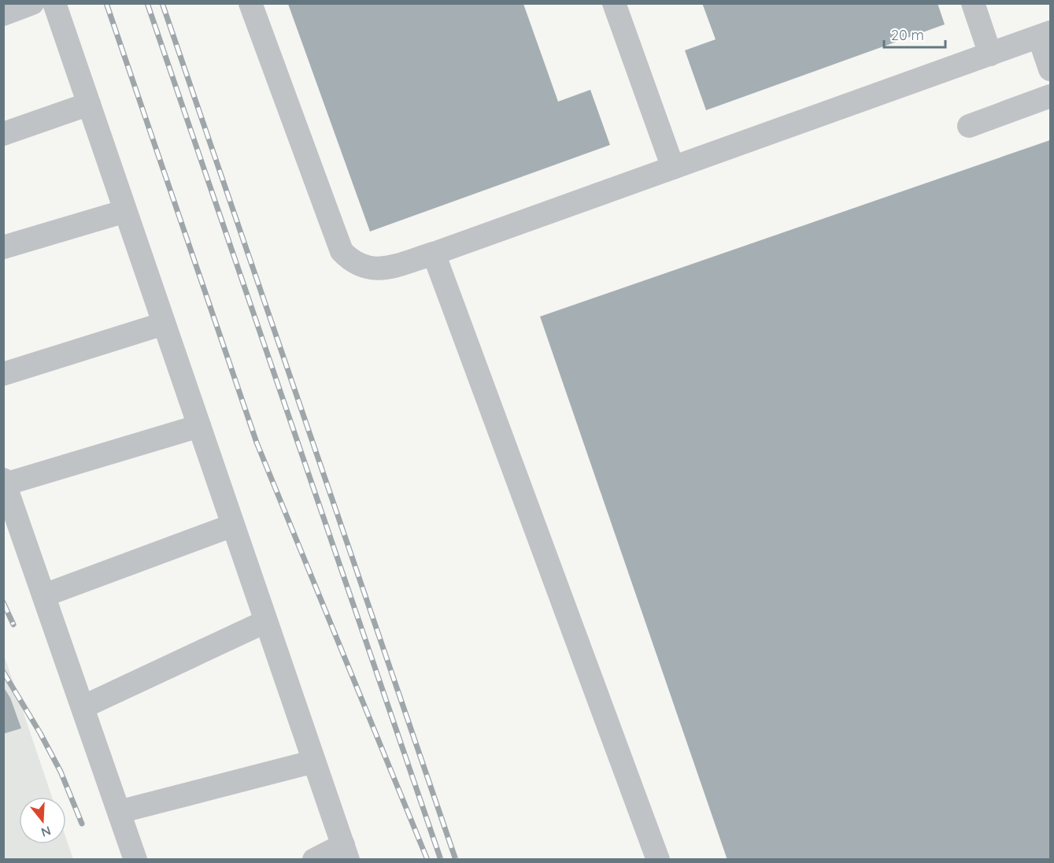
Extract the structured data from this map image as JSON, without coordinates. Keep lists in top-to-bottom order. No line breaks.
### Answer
{"scale_bar":"20 m","north":"bottom"}
